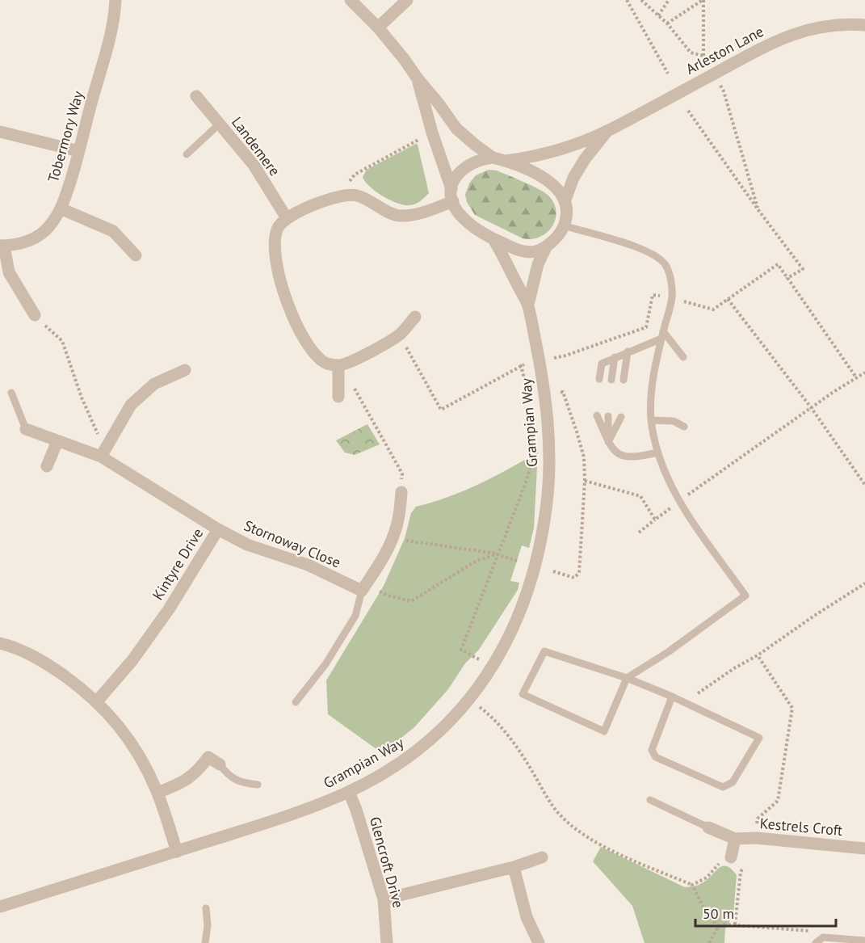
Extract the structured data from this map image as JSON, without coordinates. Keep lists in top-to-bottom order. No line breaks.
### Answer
{"streets":{"street":["Arleston Lane","Tobermory Way","Landemere","Grampian Way","Stornoway Close","Kintyre Drive","Kestrels Croft","Glencroft Drive"]},"crossings":[["Arleston Lane","Grampian Way"],["Grampian Way","Glencroft Drive"],["Stornoway Close","Kintyre Drive"]],"scale_bar":"50 m"}
